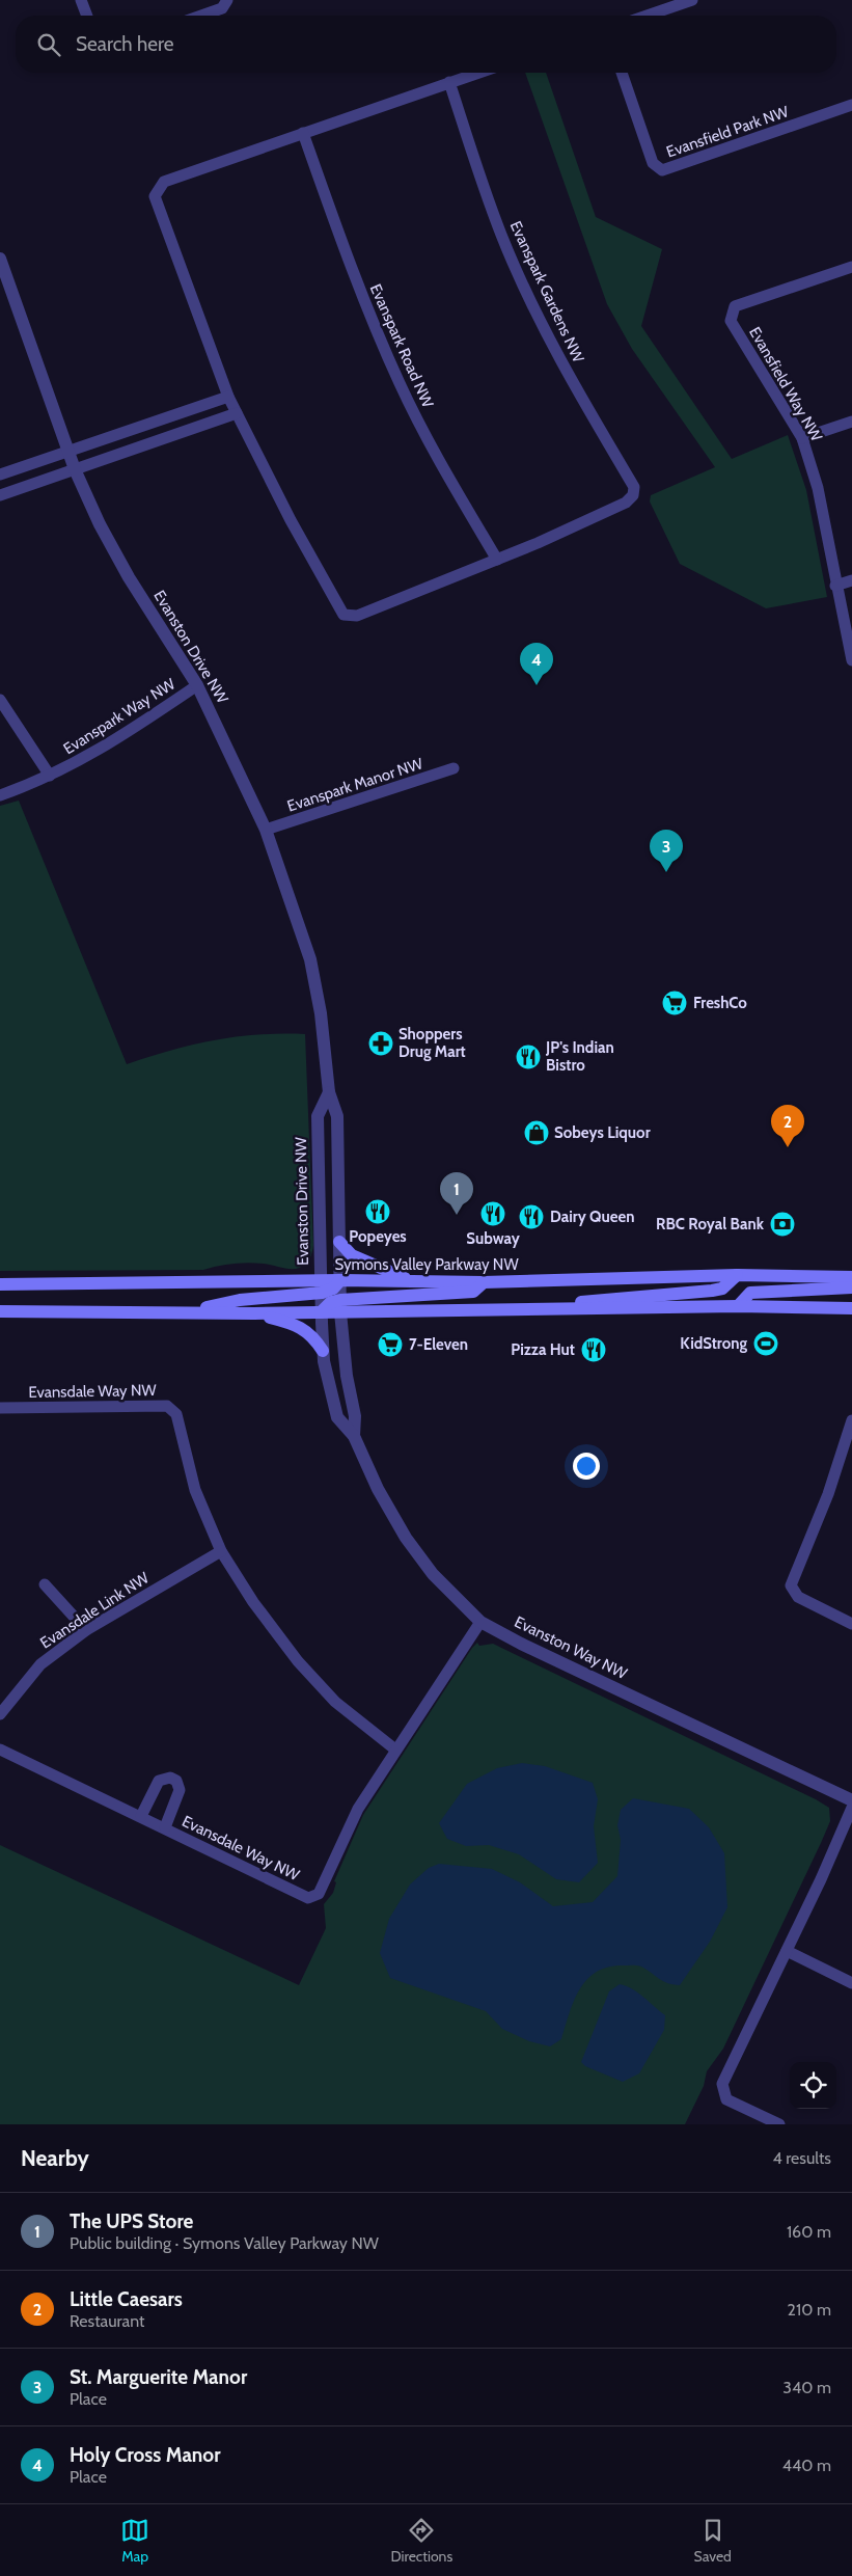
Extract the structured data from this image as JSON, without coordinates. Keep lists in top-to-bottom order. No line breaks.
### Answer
{"streets":{"main road":["Symons Valley Parkway NW"],"street":["Evansfield Park NW","Evanspark Gardens NW","Evanspark Road NW","Evansfield Way NW","Evanston Drive NW","Evanspark Way NW","Evanspark Manor NW","Evansdale Way NW","Evansdale Link NW","Evanston Way NW"]},"crossings":[["Evanspark Gardens NW","Evanspark Road NW"],["Evanston Drive NW","Evanspark Way NW"],["Evanston Drive NW","Evanspark Manor NW"],["Evanston Drive NW","Symons Valley Parkway NW"],["Evanston Drive NW","Evanston Way NW"],["Evansdale Way NW","Evansdale Link NW"],["Evansdale Way NW","Evanston Way NW"]],"places":{"supermarket":["FreshCo","7-Eleven"],"pharmacy":["Shoppers Drug Mart"],"restaurant":["JP's Indian Bistro","Popeyes","Subway","Dairy Queen","Pizza Hut"],"shop":["Sobeys Liquor"],"bank":["RBC Royal Bank"],"sports":["KidStrong"]},"page":{"search":"Search here","pins":["4","3","2","1"],"heading":["Nearby","4 results"],"list":[{"mark":"1","name":"The UPS Store","note":"Public building · Symons Valley Parkway NW","value":"160 m"},{"mark":"2","name":"Little Caesars","note":"Restaurant","value":"210 m"},{"mark":"3","name":"St. Marguerite Manor","note":"Place","value":"340 m"},{"mark":"4","name":"Holy Cross Manor","note":"Place","value":"440 m"}],"nav":["Map","Directions","Saved"]}}
